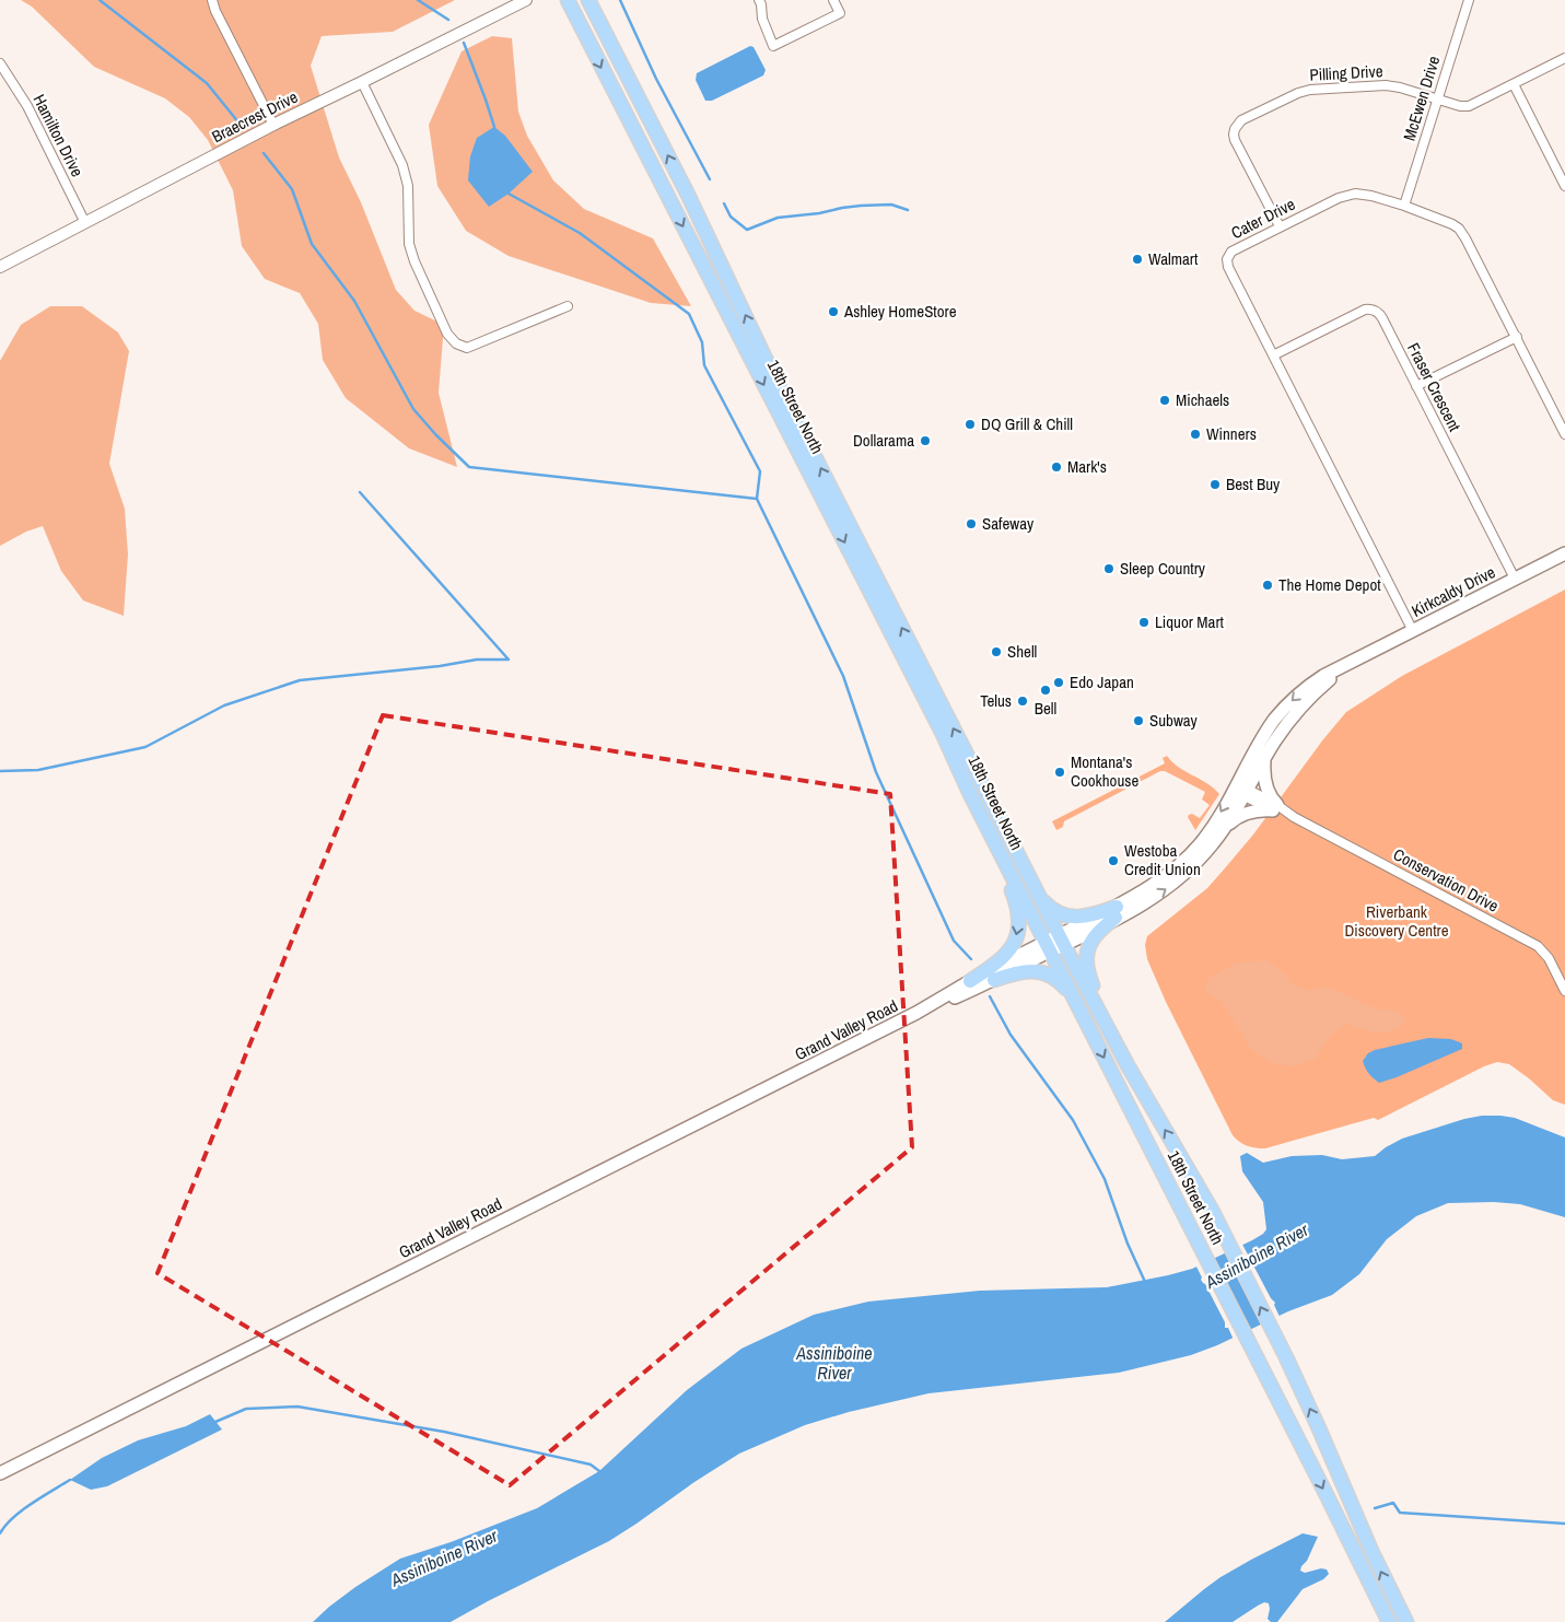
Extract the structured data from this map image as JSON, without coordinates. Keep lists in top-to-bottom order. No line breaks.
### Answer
{"streets":{"main road":["18th Street North","Kirkcaldy Drive","Grand Valley Road"],"street":["Pilling Drive","McEwen Drive","Braecrest Drive","Hamilton Drive","Cater Drive","Fraser Crescent","Conservation Drive"]},"crossings":[["Pilling Drive","McEwen Drive"],["Pilling Drive","Cater Drive"],["McEwen Drive","Cater Drive"],["Braecrest Drive","Hamilton Drive"],["Cater Drive","Fraser Crescent"],["Cater Drive","Kirkcaldy Drive"],["Fraser Crescent","Kirkcaldy Drive"],["18th Street North","Kirkcaldy Drive"],["18th Street North","Grand Valley Road"],["Kirkcaldy Drive","Conservation Drive"],["Kirkcaldy Drive","Grand Valley Road"]],"water":["Assiniboine River"],"parks":["Riverbank Discovery Centre"],"places":["Walmart","Ashley HomeStore","Michaels","DQ Grill & Chill","Winners","Dollarama","Mark's","Best Buy","Safeway","Sleep Country","The Home Depot","Liquor Mart","Shell","Edo Japan","Bell","Telus","Subway","Montana's Cookhouse","Westoba Credit Union"]}
